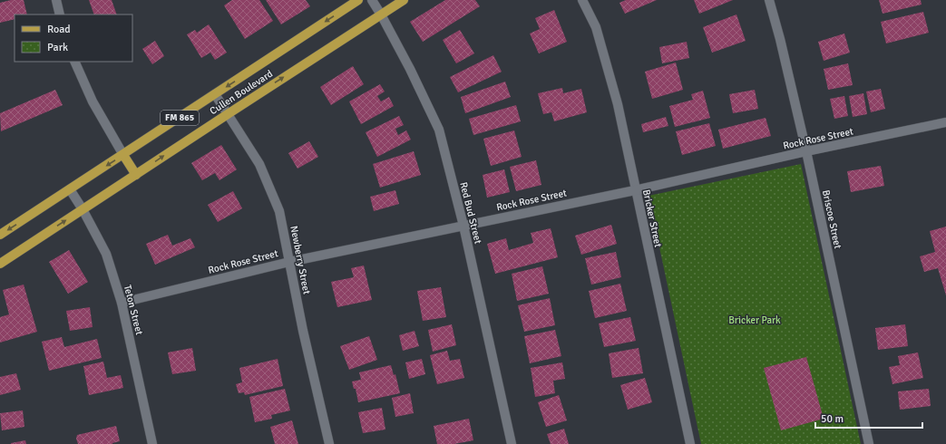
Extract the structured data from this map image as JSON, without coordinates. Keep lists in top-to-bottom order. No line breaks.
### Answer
{"streets":{"main road":["Cullen Boulevard","FM 865"],"street":["Rock Rose Street","Red Bud Street","Bricker Street","Briscoe Street","Newberry Street","Teton Street"]},"crossings":[["Cullen Boulevard","Red Bud Street"],["Cullen Boulevard","Newberry Street"],["Cullen Boulevard","Teton Street"],["Rock Rose Street","Red Bud Street"],["Rock Rose Street","Bricker Street"],["Rock Rose Street","Briscoe Street"],["Rock Rose Street","Newberry Street"],["Rock Rose Street","Teton Street"]],"parks":["Bricker Park"],"legend":["Road","Park"],"scale_bar":"50 m"}
